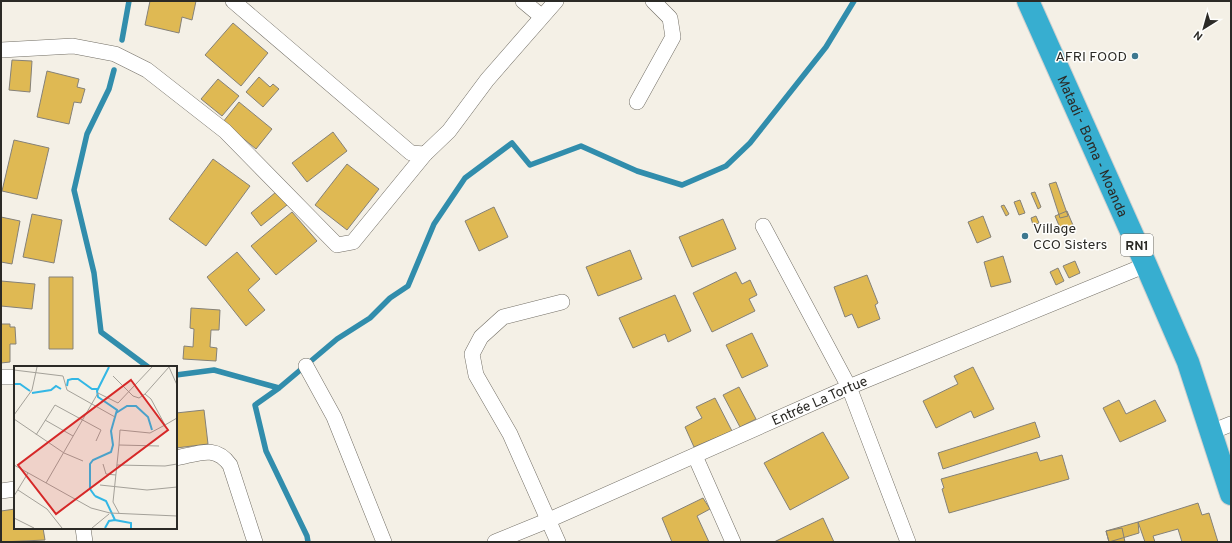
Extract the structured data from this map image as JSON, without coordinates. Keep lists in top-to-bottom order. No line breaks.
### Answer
{"streets":{"highway":["Matadi - Boma - Moanda","RN1"],"street":["Entrée La Tortue"]},"crossings":[["Matadi - Boma - Moanda","Entrée La Tortue"]],"places":["AFRI FOOD","Village CCO Sisters"],"north":"bottom left"}
